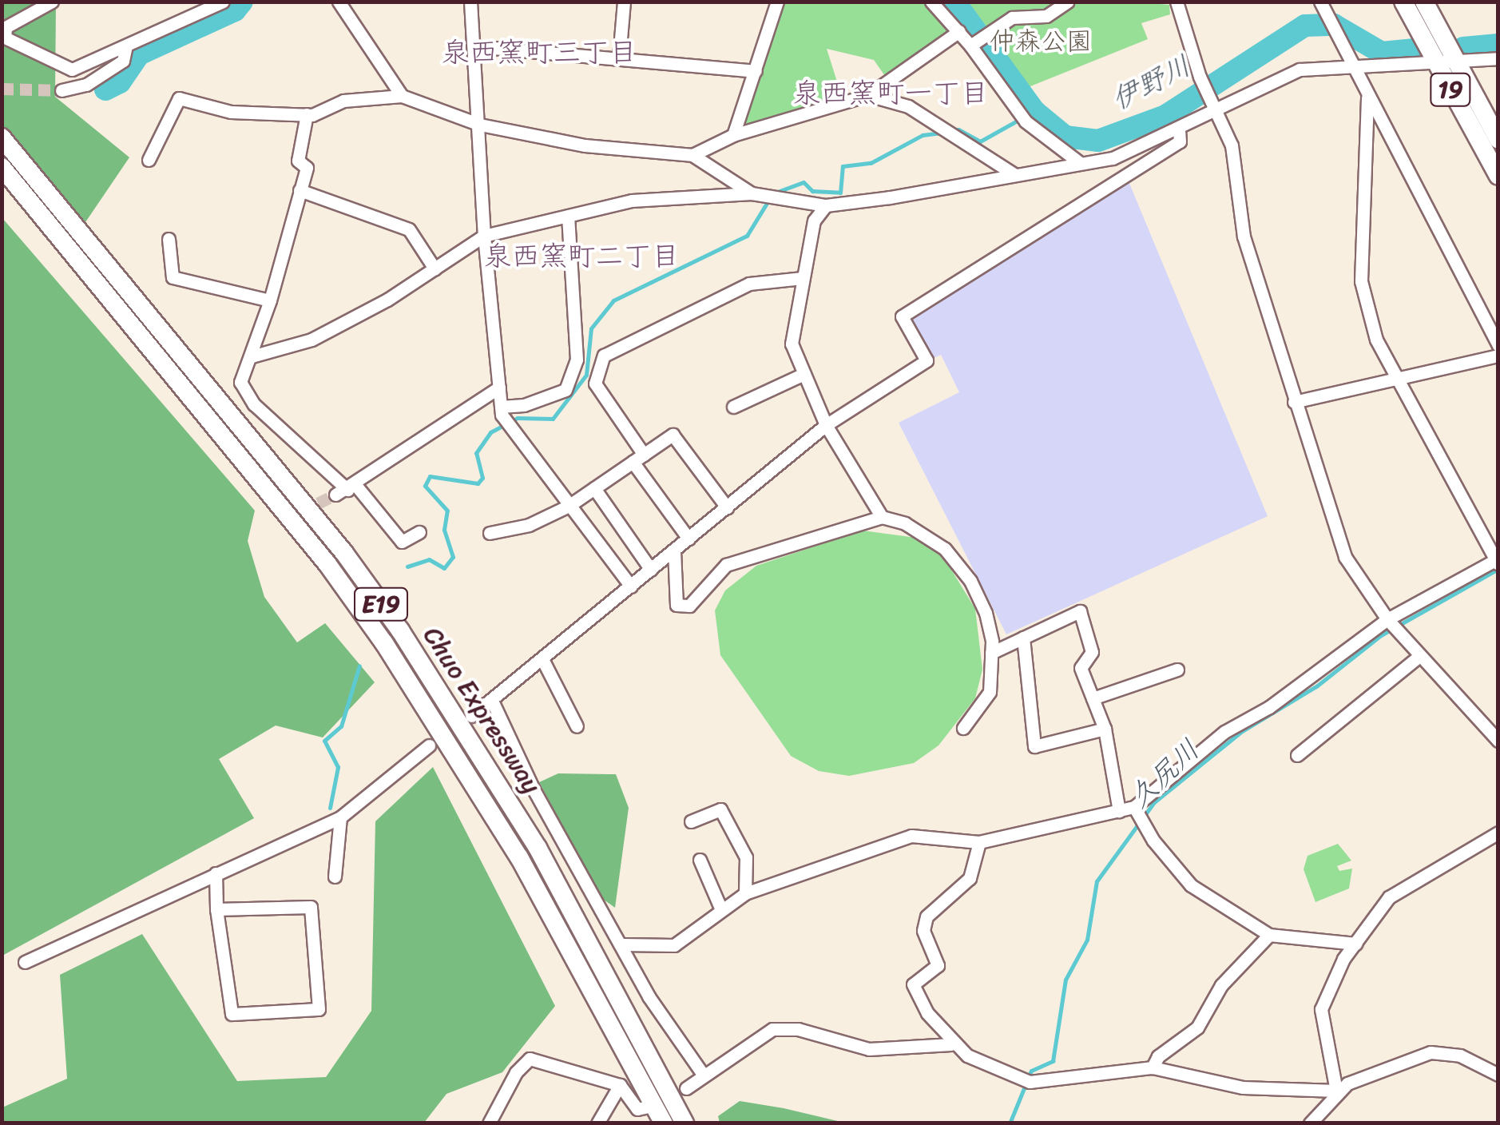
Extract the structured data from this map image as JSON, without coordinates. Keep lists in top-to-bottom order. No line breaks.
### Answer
{"streets":{"highway":["19","E19","Chuo Expressway"]},"districts":["泉西窯町三丁目","泉西窯町一丁目","泉西窯町二丁目"],"water":["伊野川","久尻川"],"parks":["仲森公園"]}
